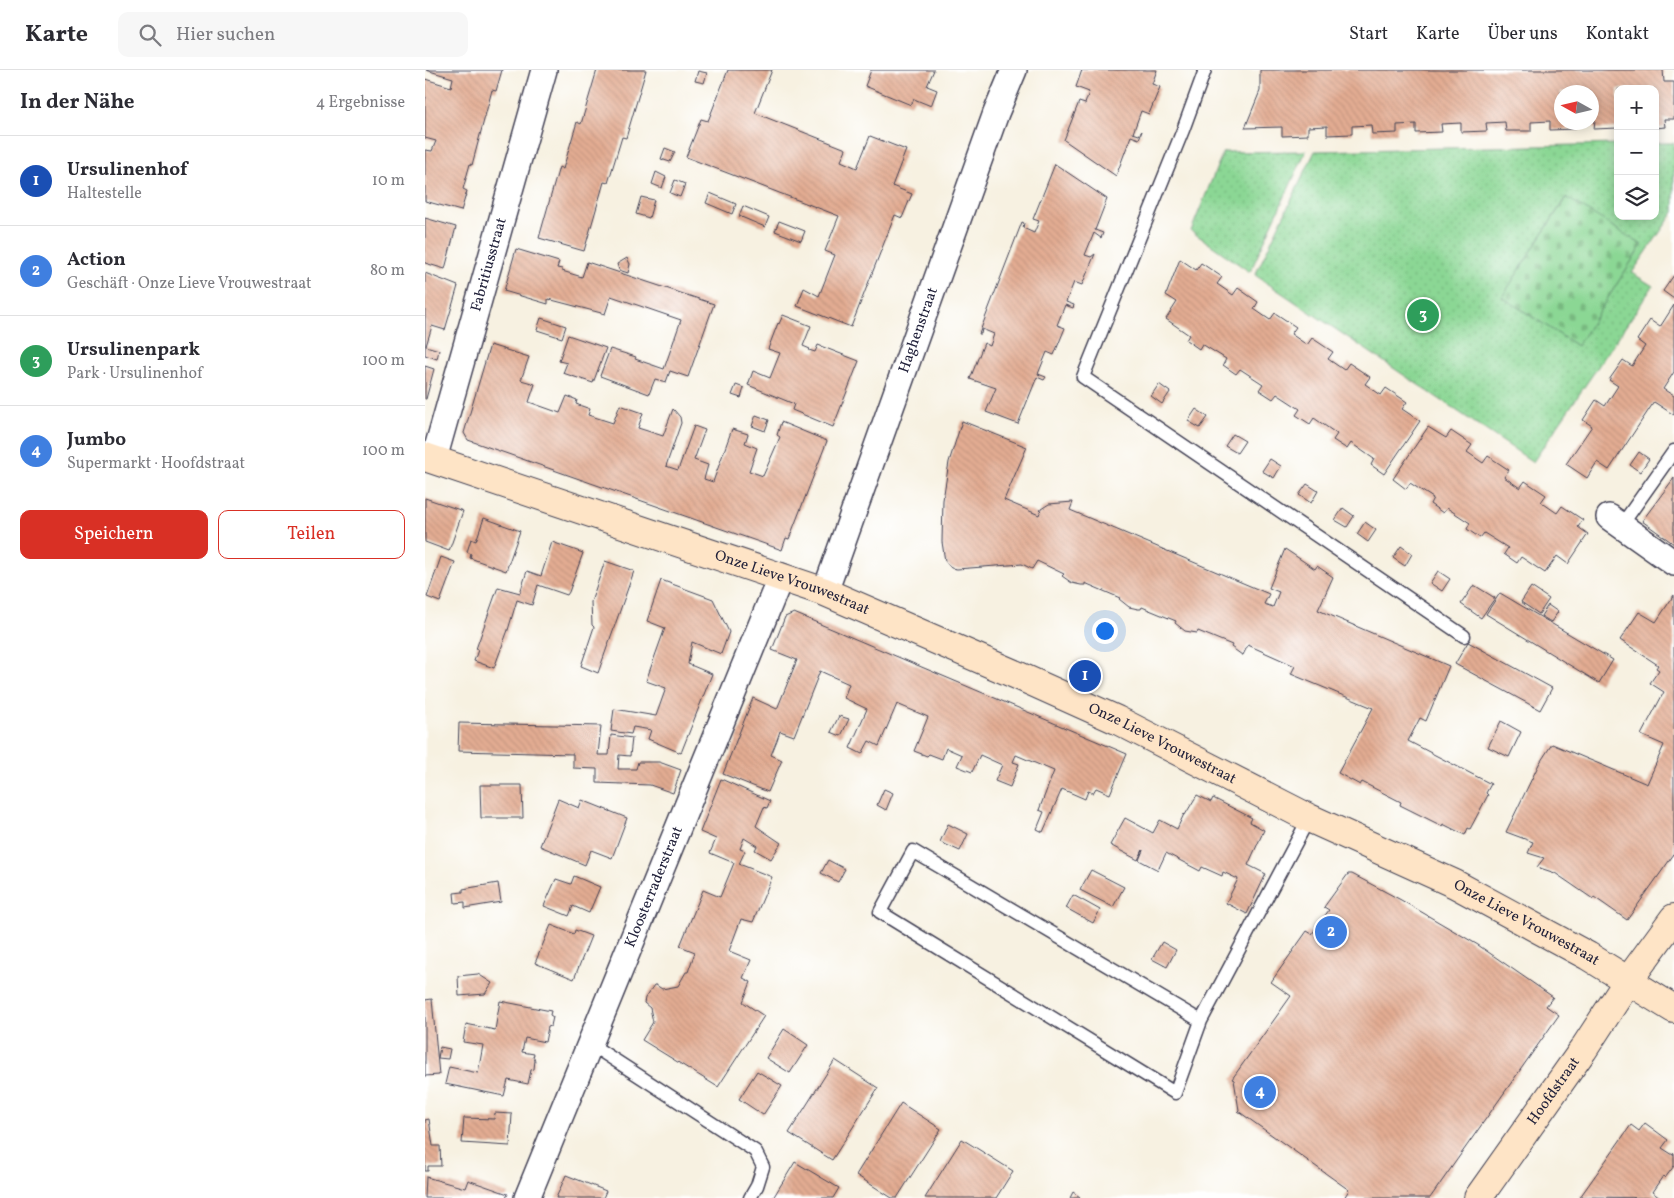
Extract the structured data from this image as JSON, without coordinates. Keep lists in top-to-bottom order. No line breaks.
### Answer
{"streets":{"street":["Fabritiusstraat","Haghenstraat","Onze Lieve Vrouwestraat","Kloosterraderstraat","Hoofdstraat"]},"crossings":[["Fabritiusstraat","Onze Lieve Vrouwestraat"],["Haghenstraat","Onze Lieve Vrouwestraat"],["Onze Lieve Vrouwestraat","Kloosterraderstraat"],["Onze Lieve Vrouwestraat","Hoofdstraat"]],"north":"left","page":{"header":"Karte","search":"Hier suchen","nav":["Start","Karte","Über uns","Kontakt"],"heading":["In der Nähe","4 Ergebnisse"],"map_buttons":["+","−"],"list":[{"mark":"1","name":"Ursulinenhof","note":"Haltestelle","value":"10 m"},{"mark":"2","name":"Action","note":"Geschäft · Onze Lieve Vrouwestraat","value":"80 m"},{"mark":"3","name":"Ursulinenpark","note":"Park · Ursulinenhof","value":"100 m"},{"mark":"4","name":"Jumbo","note":"Supermarkt · Hoofdstraat","value":"100 m"}],"pins":["3","1","2","4"],"buttons":["Speichern","Teilen"]}}
